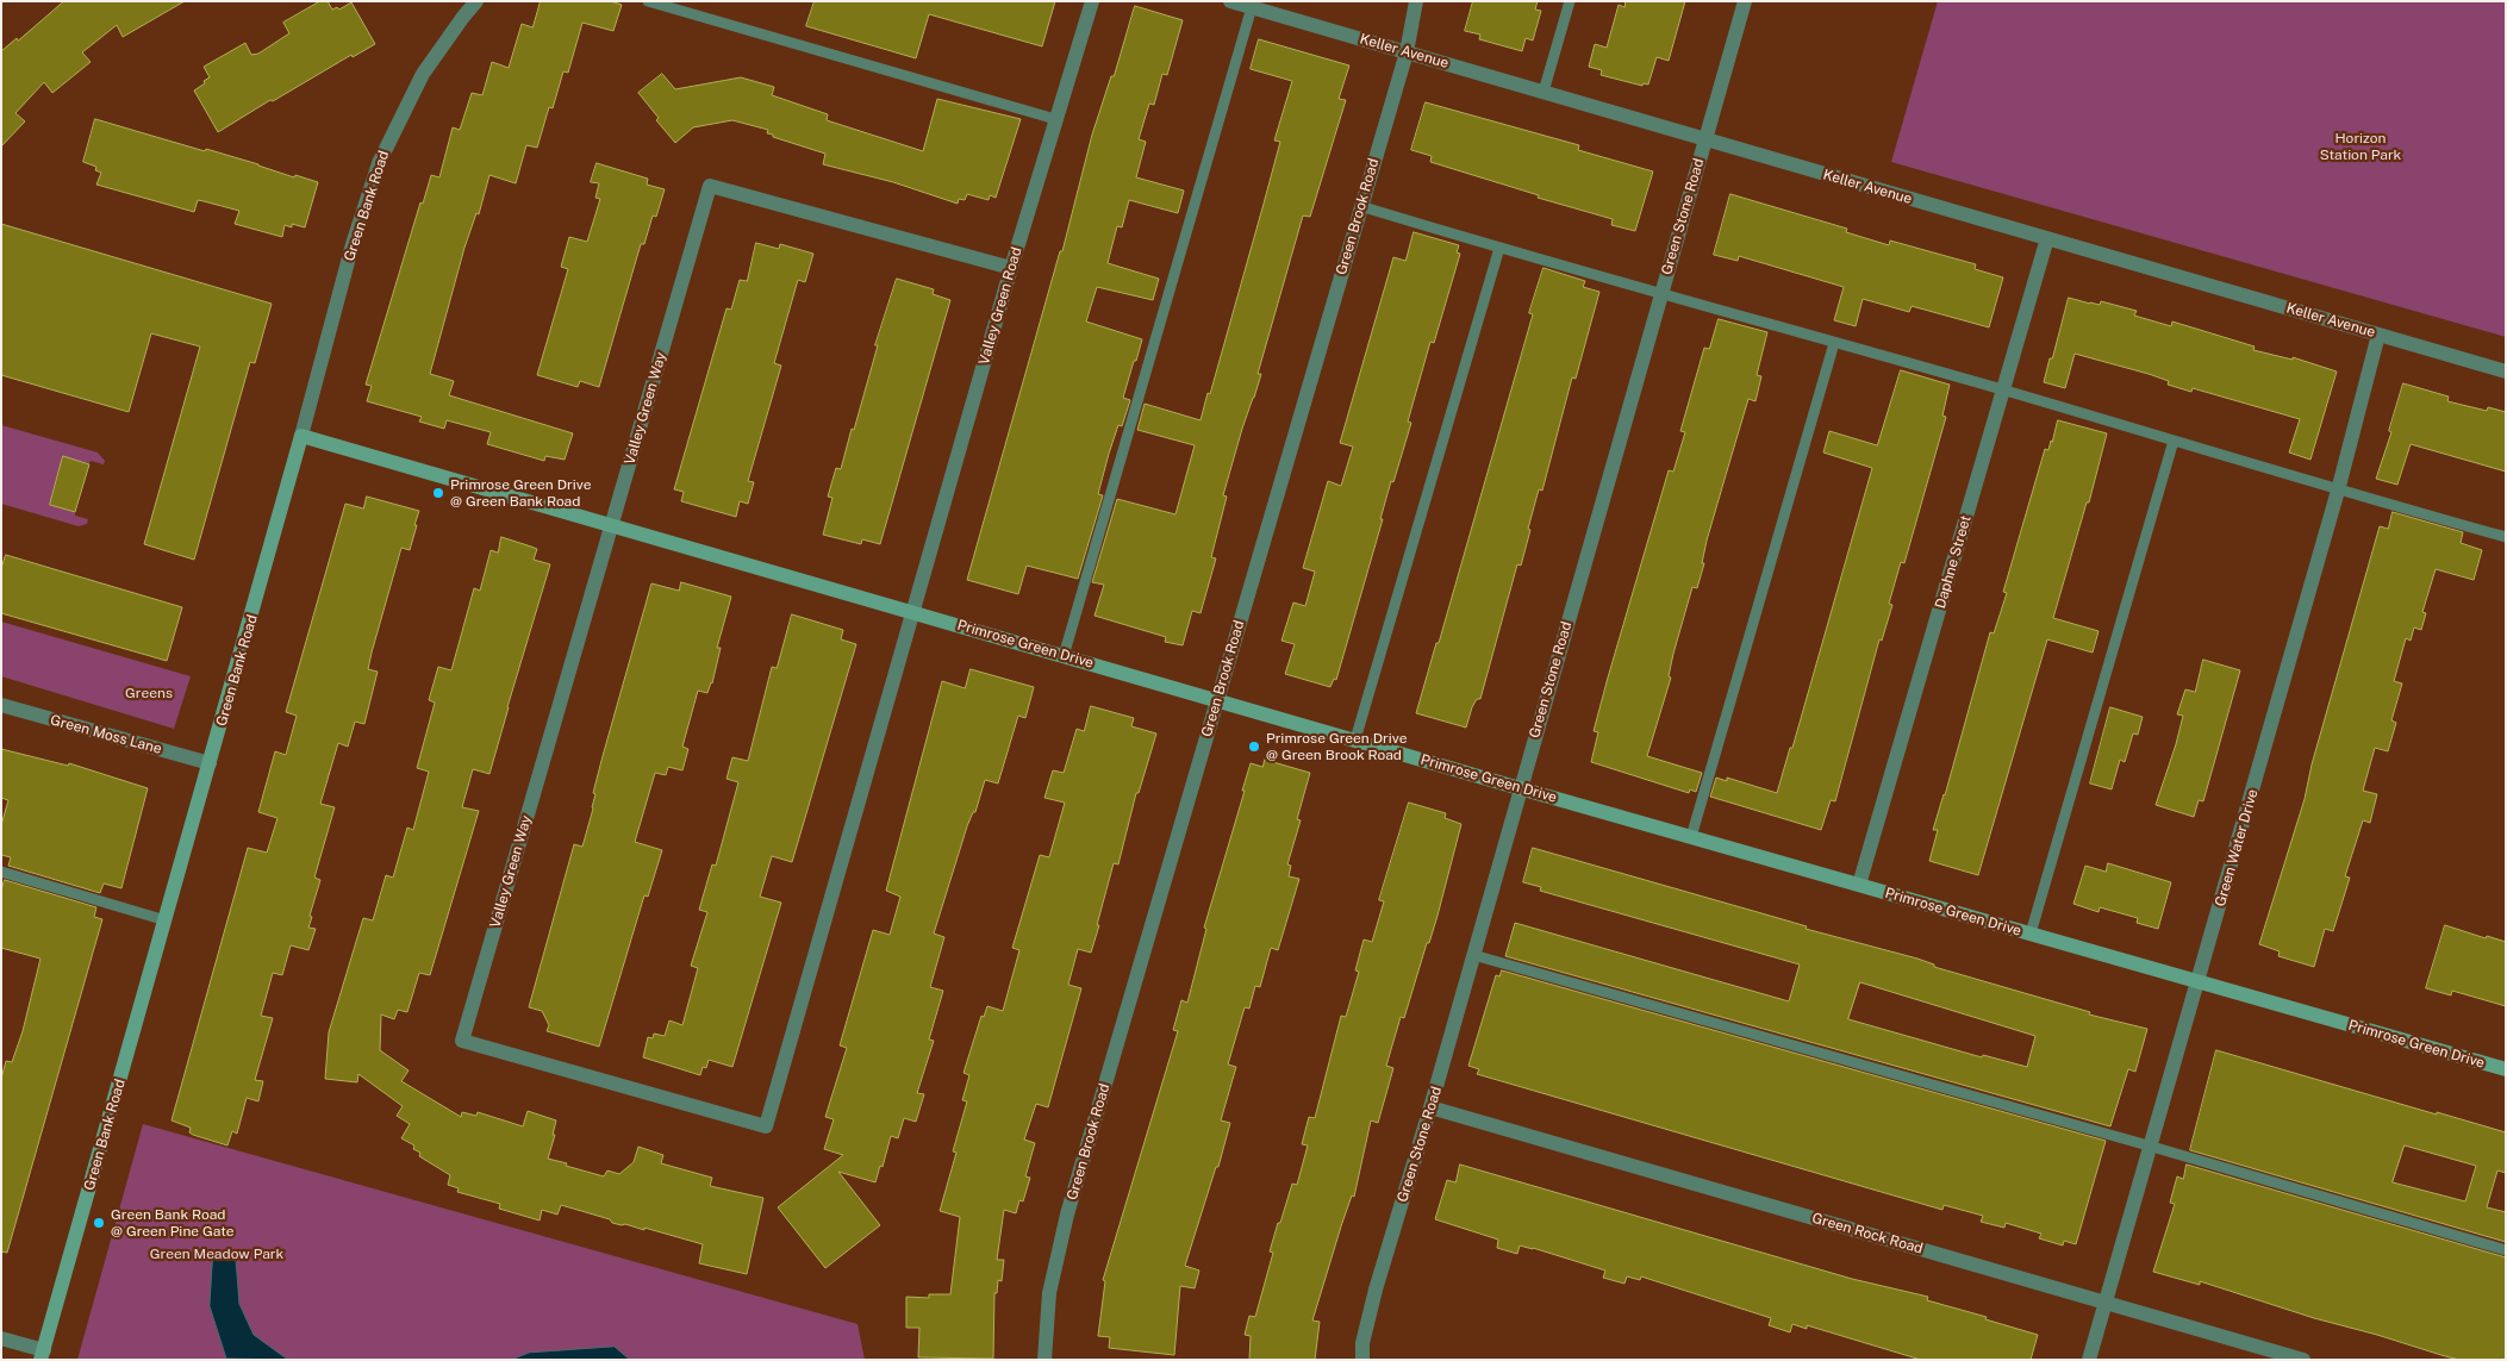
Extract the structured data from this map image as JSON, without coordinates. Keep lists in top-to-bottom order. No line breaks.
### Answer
{"streets":{"street":["Keller Avenue","Green Bank Road","Green Brook Road","Green Stone Road","Valley Green Road","Valley Green Way","Daphne Street","Primrose Green Drive","Green Moss Lane","Green Water Drive","Green Rock Road"]},"crossings":[["Keller Avenue","Green Brook Road"],["Keller Avenue","Green Stone Road"],["Keller Avenue","Daphne Street"],["Keller Avenue","Green Water Drive"],["Green Bank Road","Primrose Green Drive"],["Green Bank Road","Green Moss Lane"],["Green Brook Road","Primrose Green Drive"],["Green Stone Road","Primrose Green Drive"],["Green Stone Road","Green Rock Road"],["Valley Green Road","Valley Green Way"],["Valley Green Road","Primrose Green Drive"],["Valley Green Way","Primrose Green Drive"],["Daphne Street","Primrose Green Drive"],["Primrose Green Drive","Green Water Drive"],["Green Water Drive","Green Rock Road"]],"parks":["Horizon Station Park","Greens","Green Meadow Park"],"places":["Primrose Green Drive @ Green Bank Road","Primrose Green Drive @ Green Brook Road","Green Bank Road @ Green Pine Gate"]}
